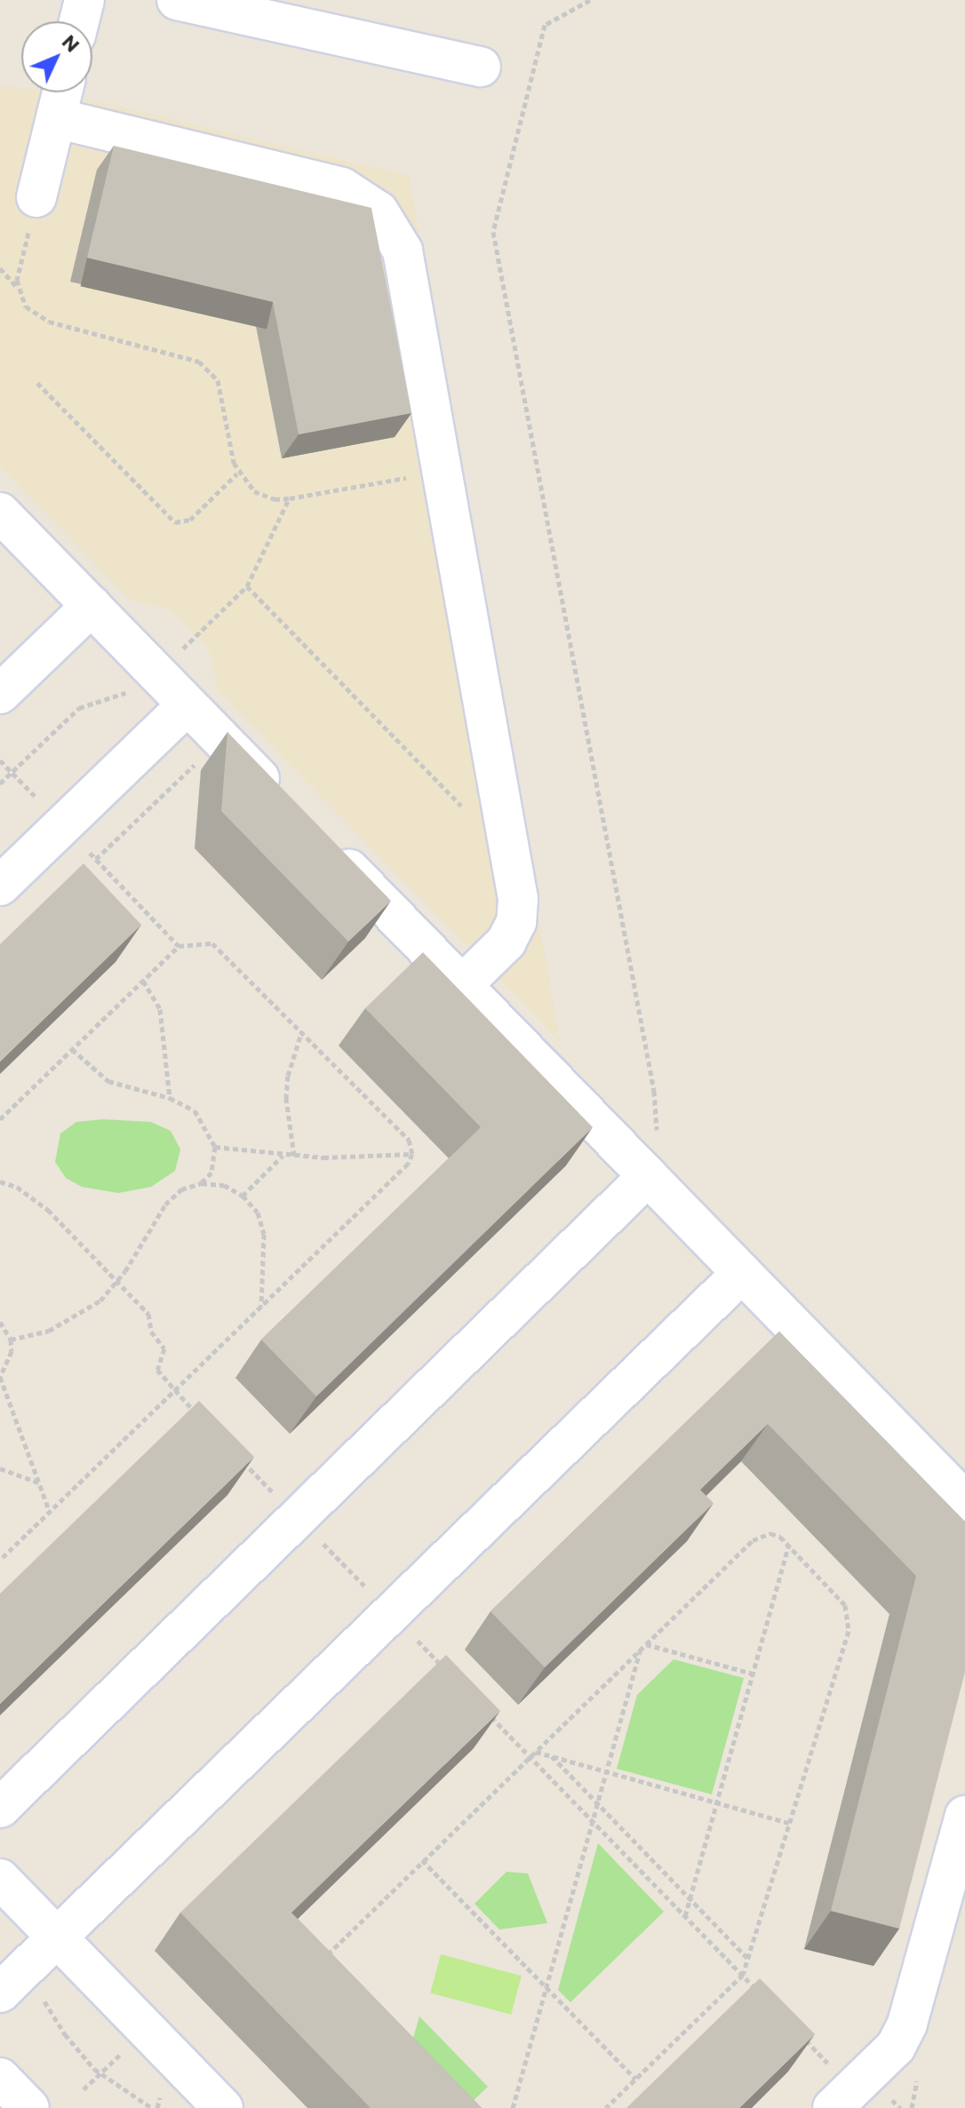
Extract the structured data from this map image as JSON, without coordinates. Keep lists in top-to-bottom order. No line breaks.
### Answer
{"north":"top right"}
